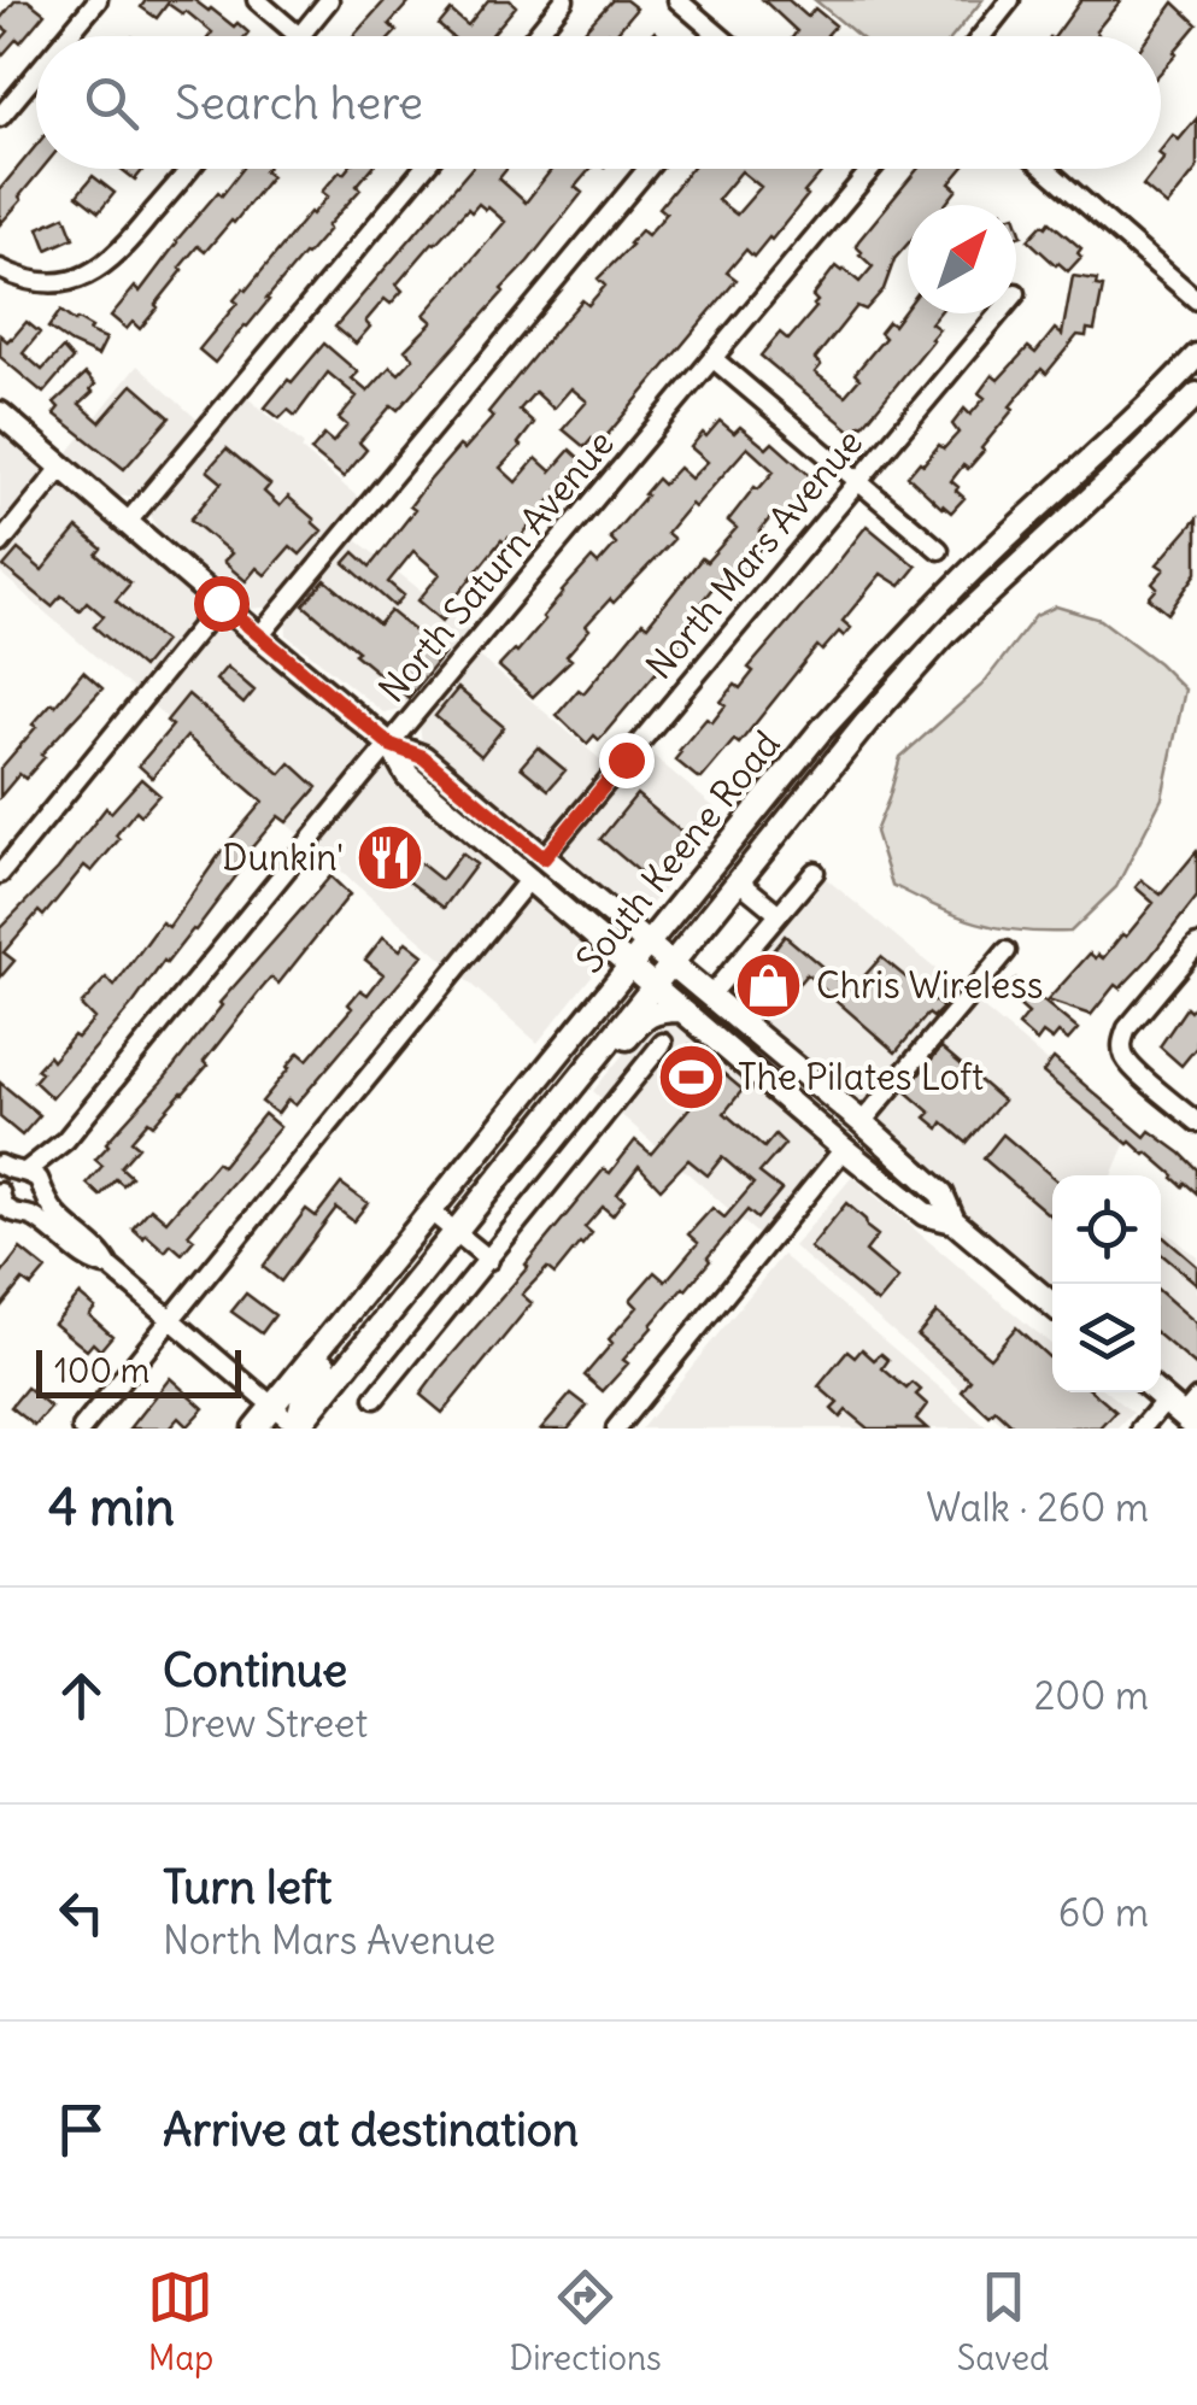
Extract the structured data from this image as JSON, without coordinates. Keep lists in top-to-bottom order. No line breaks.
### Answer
{"streets":{"main road":["South Keene Road"],"street":["North Mars Avenue","North Saturn Avenue"]},"places":{"restaurant":["Dunkin'"],"shop":["Chris Wireless"],"sports":["The Pilates Loft"]},"scale_bar":"100 m","north":"top right","page":{"search":"Search here","scale":"100 m","heading":["4 min","Walk · 260 m"],"list":[["Continue","Drew Street","200 m"],["Turn left","North Mars Avenue","60 m"],"Arrive at destination"],"nav":["Map","Directions","Saved"]}}
